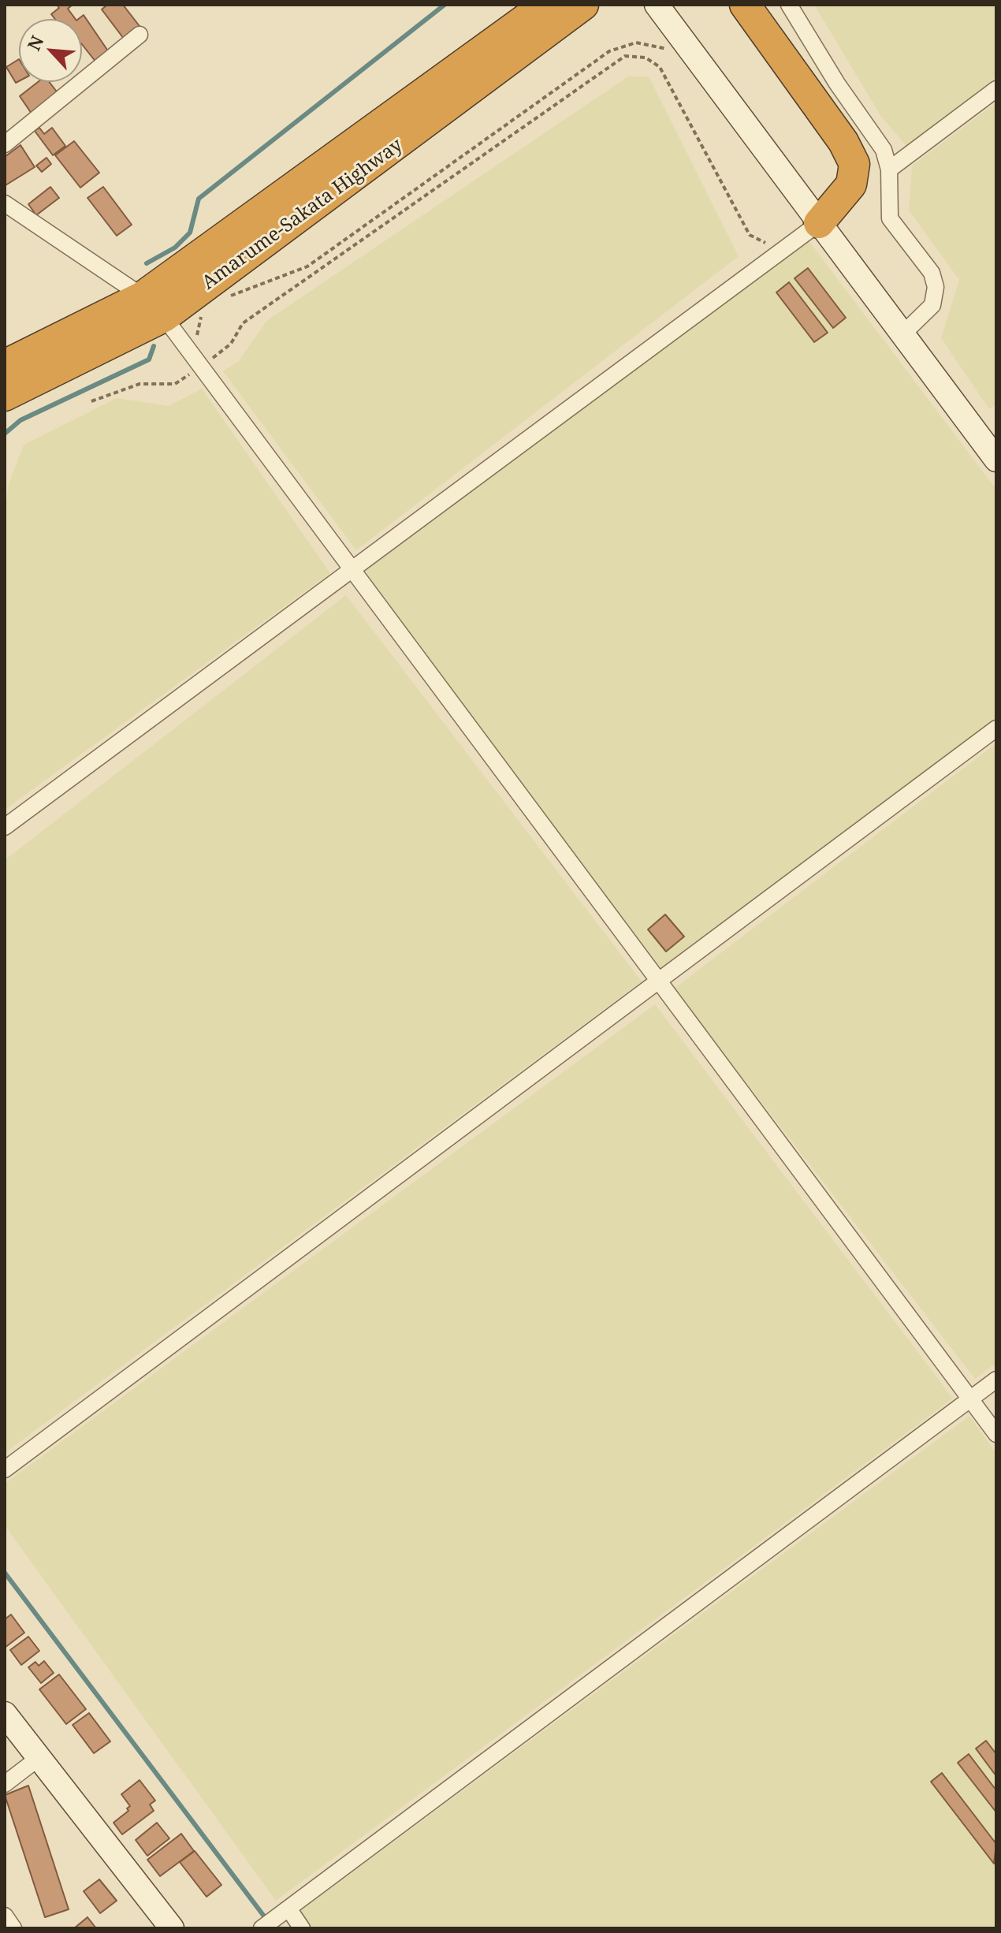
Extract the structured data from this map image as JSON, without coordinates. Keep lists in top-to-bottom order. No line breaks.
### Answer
{"streets":{"highway":["Amarume-Sakata Highway"]},"north":"top left"}
